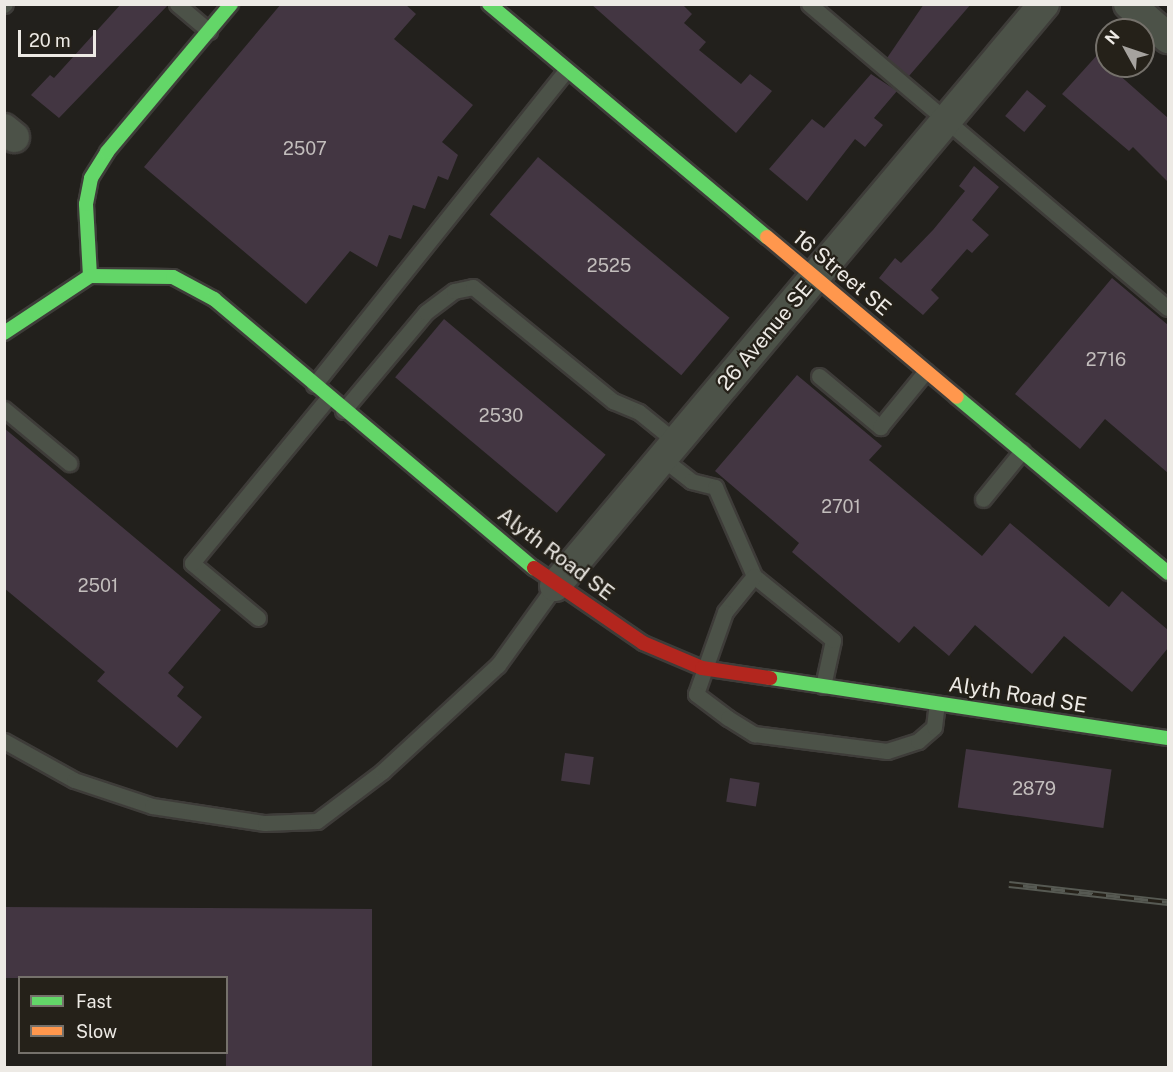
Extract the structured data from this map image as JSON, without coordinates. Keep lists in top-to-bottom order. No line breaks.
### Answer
{"streets":{"street":["16 Street SE","26 Avenue SE","Alyth Road SE"]},"crossings":[["16 Street SE","26 Avenue SE"],["26 Avenue SE","Alyth Road SE"]],"house_numbers":["2507","2525","2716","2530","2701","2501","2879"],"legend":["Fast","Slow"],"scale_bar":"20 m","north":"top left"}
